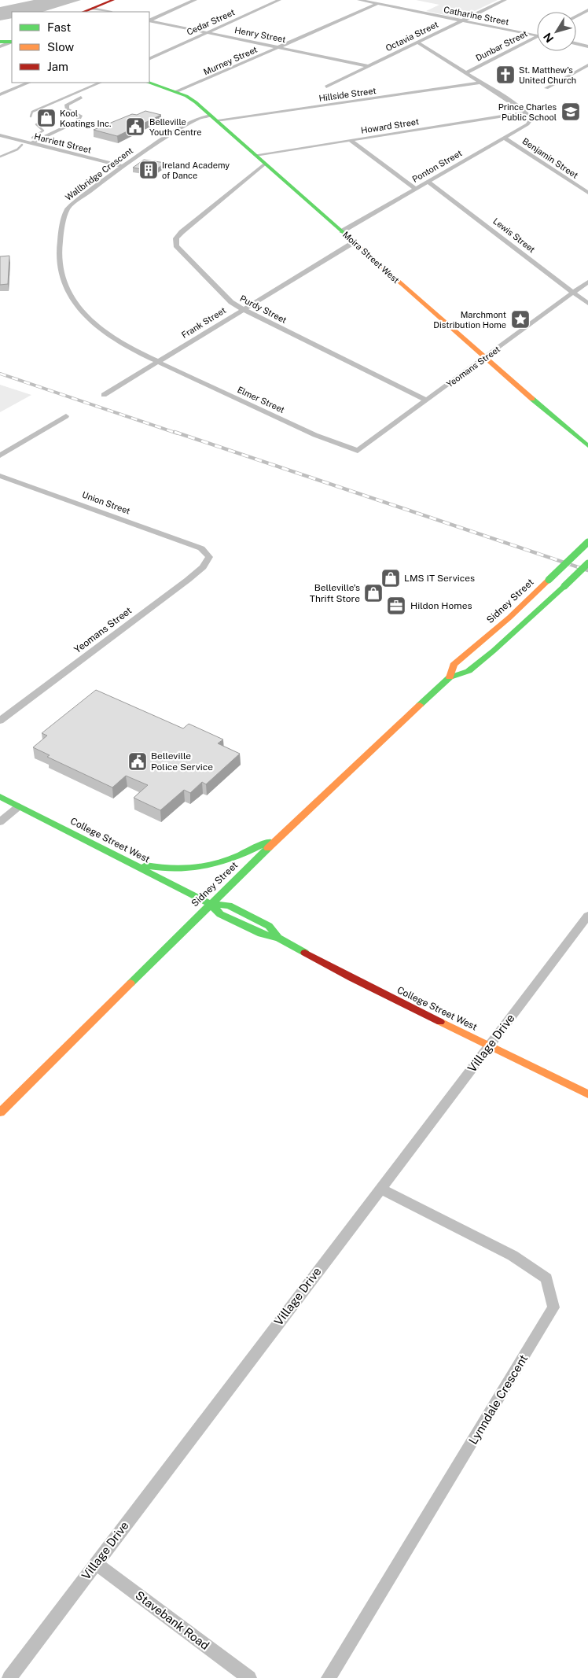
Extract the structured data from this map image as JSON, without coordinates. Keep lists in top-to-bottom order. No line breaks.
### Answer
{"streets":{"main road":["Moira Street West","Sidney Street","College Street West"],"street":["Catharine Street","Cedar Street","Henry Street","Octavia Street","Dunbar Street","Murney Street","Hillside Street","Howard Street","Harriett Street","Benjamin Street","Ponton Street","Wallbridge Crescent","Lewis Street","Purdy Street","Frank Street","Yeomans Street","Elmer Street","Union Street","Village Drive","Lynndale Crescent","Stavebank Road"]},"crossings":[["Catharine Street","Octavia Street"],["Catharine Street","Murney Street"],["Cedar Street","Henry Street"],["Henry Street","Octavia Street"],["Henry Street","Murney Street"],["Murney Street","Moira Street West"],["Hillside Street","Wallbridge Crescent"],["Hillside Street","Moira Street West"],["Howard Street","Ponton Street"],["Howard Street","Moira Street West"],["Harriett Street","Wallbridge Crescent"],["Benjamin Street","Ponton Street"],["Ponton Street","Lewis Street"],["Ponton Street","Moira Street West"],["Wallbridge Crescent","Moira Street West"],["Wallbridge Crescent","Frank Street"],["Wallbridge Crescent","Elmer Street"],["Lewis Street","Yeomans Street"],["Moira Street West","Purdy Street"],["Moira Street West","Frank Street"],["Moira Street West","Yeomans Street"],["Purdy Street","Frank Street"],["Purdy Street","Yeomans Street"],["Frank Street","Elmer Street"],["Yeomans Street","Elmer Street"],["Yeomans Street","Union Street"],["Sidney Street","College Street West"],["College Street West","Village Drive"],["Village Drive","Lynndale Crescent"],["Village Drive","Stavebank Road"]],"places":{"church":["St. Matthew's United Church"],"school or university":["Prince Charles Public School"],"shop":["Kool Koatings Inc.","LMS IT Services","Belleville's Thrift Store"],"public building":["Belleville Youth Centre","Belleville Police Service"],"building":["Ireland Academy of Dance"],"place":["Marchmont Distribution Home"],"office":["Hildon Homes"]},"legend":["Fast","Slow","Jam"],"north":"bottom left"}
